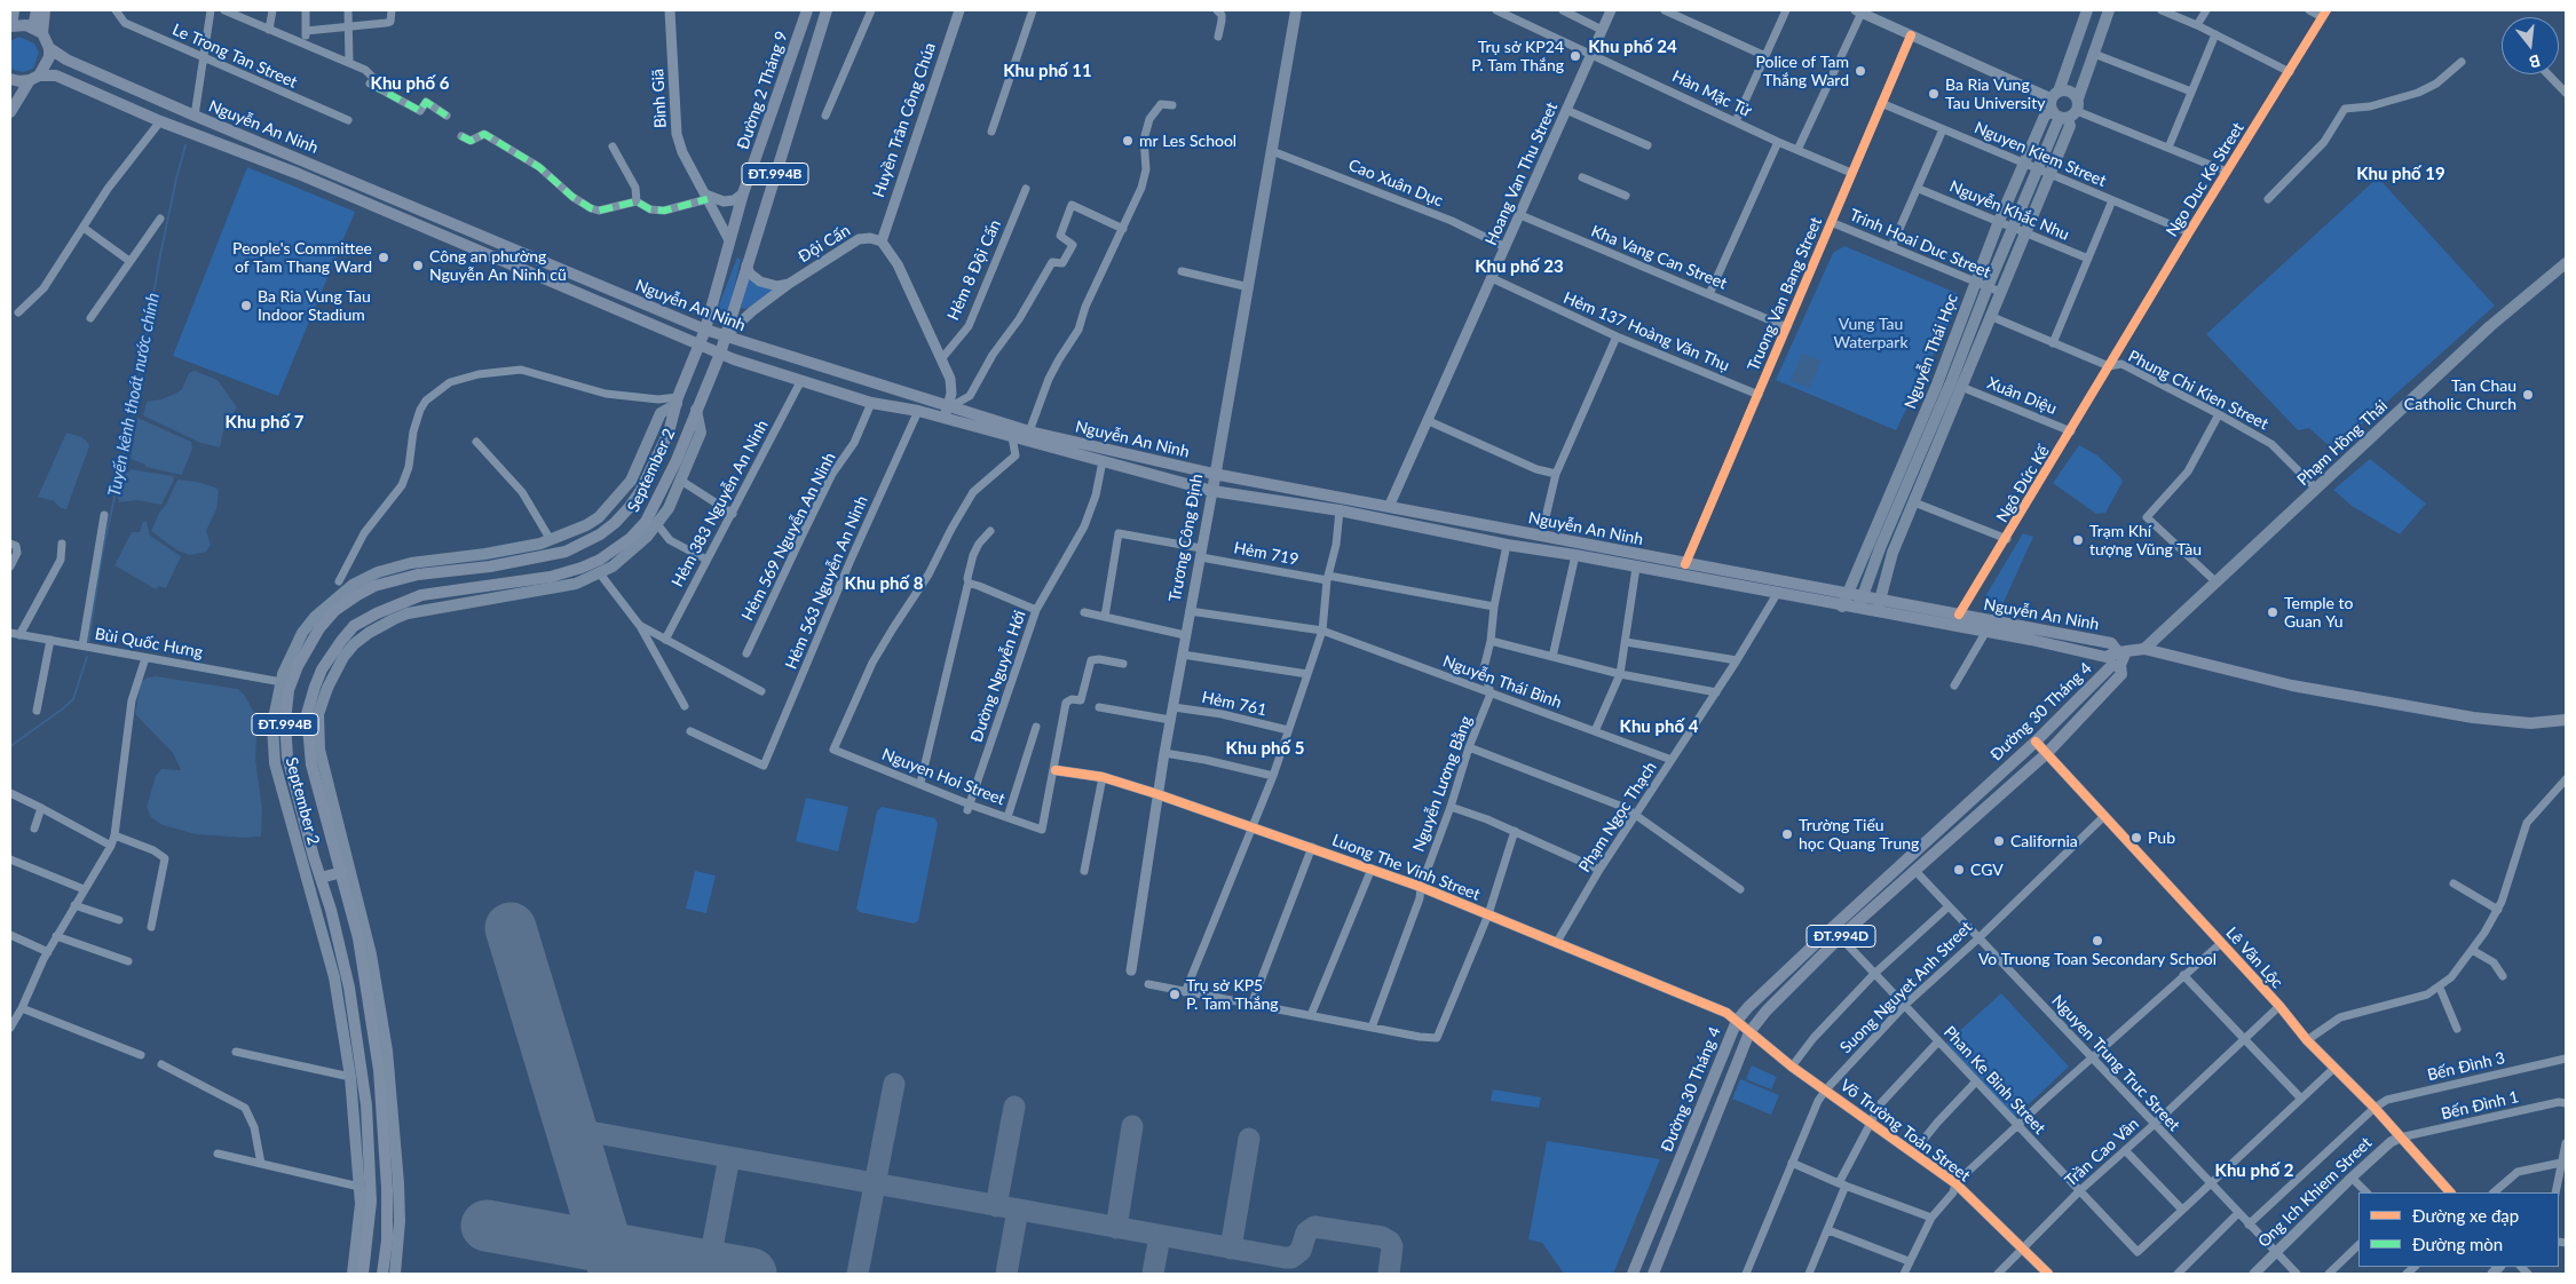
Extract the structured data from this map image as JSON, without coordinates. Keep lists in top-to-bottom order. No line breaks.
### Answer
{"streets":{"main road":["Đường 2 Tháng 9","Nguyễn An Ninh","ĐT.994B","Nguyễn Thái Học","Phạm Hồng Thái","September 2","Trương Công Định","Đường 30 Tháng 4","ĐT.994D"],"street":["Le Trong Tan Street","Hàn Mặc Tử","Bình Giã","Huyền Trân Công Chúa","Nguyen Kiem Street","Hoang Van Thu Street","Ngo Duc Ke Street","Cao Xuân Dục","Nguyễn Khắc Nhu","Đội Cấn","Trinh Hoai Duc Street","Kha Vang Can Street","Hẻm 8 Đội Cấn","Truong Van Bang Street","Hẻm 137 Hoàng Văn Thụ","Phung Chi Kien Street","Xuân Diệu","Ngô Đức Kế","Hẻm 383 Nguyễn An Ninh","Hẻm 569 Nguyễn An Ninh","Hẻm 719","Hẻm 563 Nguyễn An Ninh","Bùi Quốc Hưng","Đường Nguyễn Hới","Nguyễn Thái Bình","Hẻm 761","Nguyen Hoi Street","Nguyễn Lương Bằng","Phạm Ngọc Thạch","Luong The Vinh Street","Lê Văn Lộc","Suong Nguyet Anh Street","Nguyen Trung Truc Street","Bến Đình 3","Phan Ke Binh Street","Bến Đình 1","Võ Trường Toản Street","Trần Cao Vân","Ong Ich Khiem Street"]},"crossings":[["Đường 2 Tháng 9","Bình Giã"],["Đường 2 Tháng 9","Nguyễn An Ninh"],["Đường 2 Tháng 9","September 2"],["Hàn Mặc Tử","Hoang Van Thu Street"],["Hàn Mặc Tử","Truong Van Bang Street"],["Huyền Trân Công Chúa","Đội Cấn"],["Nguyễn An Ninh","ĐT.994B"],["Nguyễn An Ninh","Hoang Van Thu Street"],["Nguyễn An Ninh","Đội Cấn"],["Nguyễn An Ninh","Truong Van Bang Street"],["Nguyễn An Ninh","Nguyễn Thái Học"],["Nguyễn An Ninh","September 2"],["Nguyễn An Ninh","Ngô Đức Kế"],["Nguyễn An Ninh","Hẻm 383 Nguyễn An Ninh"],["Nguyễn An Ninh","Hẻm 569 Nguyễn An Ninh"],["Nguyễn An Ninh","Trương Công Định"],["Nguyễn An Ninh","Hẻm 563 Nguyễn An Ninh"],["Nguyễn An Ninh","Đường Nguyễn Hới"],["Nguyễn An Ninh","Nguyen Hoi Street"],["Nguyễn An Ninh","Phạm Ngọc Thạch"],["Nguyen Kiem Street","Ngo Duc Ke Street"],["Nguyen Kiem Street","Truong Van Bang Street"],["Nguyen Kiem Street","Nguyễn Thái Học"],["ĐT.994B","Đội Cấn"],["ĐT.994B","September 2"],["Hoang Van Thu Street","Cao Xuân Dục"],["Hoang Van Thu Street","Kha Vang Can Street"],["Hoang Van Thu Street","Hẻm 137 Hoàng Văn Thụ"],["Ngo Duc Ke Street","Phung Chi Kien Street"],["Ngo Duc Ke Street","Ngô Đức Kế"],["Cao Xuân Dục","Trương Công Định"],["Nguyễn Khắc Nhu","Nguyễn Thái Học"],["Trinh Hoai Duc Street","Truong Van Bang Street"],["Trinh Hoai Duc Street","Nguyễn Thái Học"],["Kha Vang Can Street","Truong Van Bang Street"],["Truong Van Bang Street","Hẻm 137 Hoàng Văn Thụ"],["Nguyễn Thái Học","Phung Chi Kien Street"],["Nguyễn Thái Học","Xuân Diệu"],["Phung Chi Kien Street","Phạm Hồng Thái"],["Phung Chi Kien Street","Ngô Đức Kế"],["Xuân Diệu","Ngô Đức Kế"],["September 2","Bùi Quốc Hưng"],["Trương Công Định","Hẻm 719"],["Trương Công Định","Nguyễn Thái Bình"],["Trương Công Định","Hẻm 761"],["Trương Công Định","Luong The Vinh Street"],["Đường Nguyễn Hới","Nguyen Hoi Street"],["Nguyễn Thái Bình","Nguyễn Lương Bằng"],["Nguyễn Thái Bình","Phạm Ngọc Thạch"],["Đường 30 Tháng 4","Luong The Vinh Street"],["Đường 30 Tháng 4","Lê Văn Lộc"],["Đường 30 Tháng 4","Nguyen Trung Truc Street"],["Đường 30 Tháng 4","Phan Ke Binh Street"],["Đường 30 Tháng 4","Võ Trường Toản Street"],["Nguyen Hoi Street","Luong The Vinh Street"],["Nguyễn Lương Bằng","Luong The Vinh Street"],["Phạm Ngọc Thạch","Luong The Vinh Street"],["Luong The Vinh Street","Võ Trường Toản Street"],["Lê Văn Lộc","Suong Nguyet Anh Street"],["Lê Văn Lộc","Bến Đình 3"],["Lê Văn Lộc","Bến Đình 1"],["Lê Văn Lộc","Trần Cao Vân"],["Lê Văn Lộc","Ong Ich Khiem Street"],["Suong Nguyet Anh Street","Nguyen Trung Truc Street"],["Suong Nguyet Anh Street","Phan Ke Binh Street"],["Suong Nguyet Anh Street","Võ Trường Toản Street"],["Nguyen Trung Truc Street","Bến Đình 3"],["Nguyen Trung Truc Street","Trần Cao Vân"],["Nguyen Trung Truc Street","Ong Ich Khiem Street"],["Phan Ke Binh Street","Trần Cao Vân"],["Bến Đình 1","Ong Ich Khiem Street"],["Võ Trường Toản Street","Trần Cao Vân"]],"districts":["Khu phố 24","Khu phố 11","Khu phố 6","Khu phố 19","Khu phố 23","Khu phố 7","Khu phố 8","Khu phố 4","Khu phố 5","Khu phố 2"],"water":["Tuyến kênh thoát nước chính"],"parks":["Vung Tau Waterpark"],"places":["Trụ sở KP24 P. Tam Thắng","Police of Tam Thắng Ward","Ba Ria Vung Tau University","mr Les School","People's Committee of Tam Thang Ward","Công an phường Nguyễn An Ninh cũ","Ba Ria Vung Tau Indoor Stadium","Tan Chau Catholic Church","Trạm Khí tượng Vũng Tàu","Temple to Guan Yu","Trường Tiểu học Quang Trung","Pub","California","CGV","Vo Truong Toan Secondary School","Trụ sở KP5 P. Tam Thắng"],"legend":["Đường xe đạp","Đường mòn"],"north":"bottom"}
